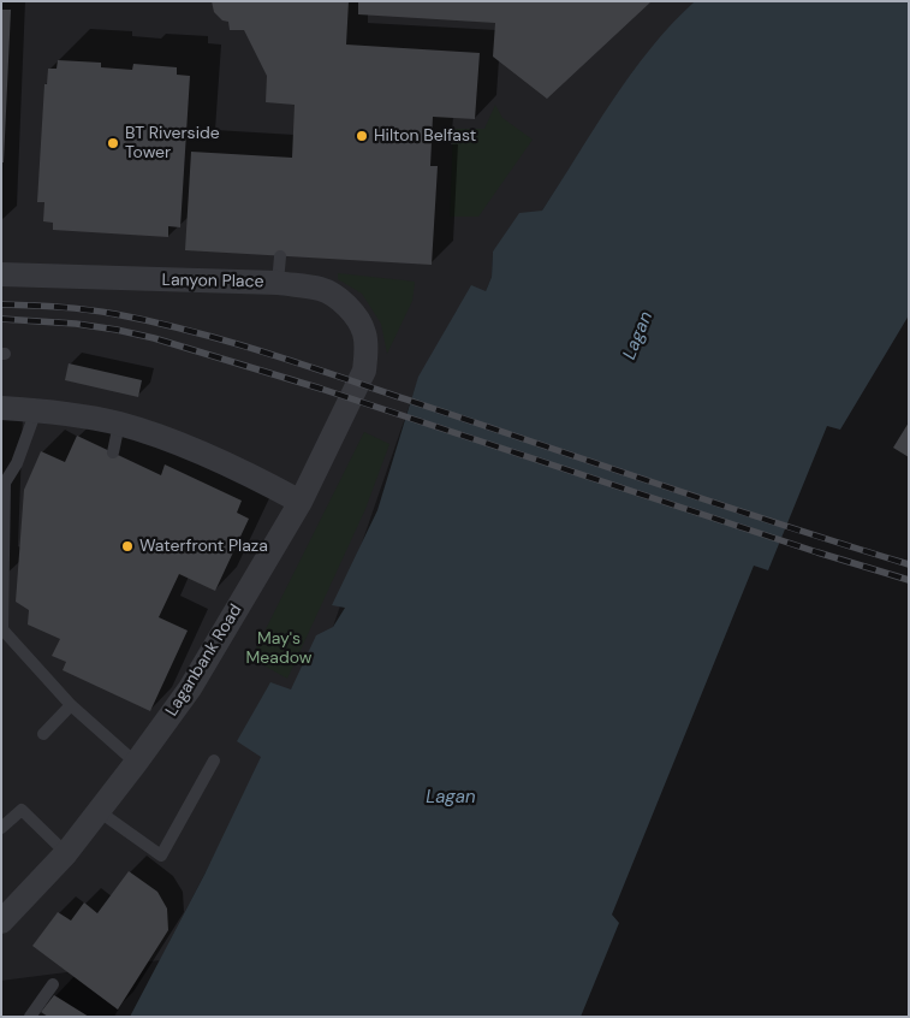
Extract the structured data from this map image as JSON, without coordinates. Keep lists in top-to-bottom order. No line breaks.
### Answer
{"streets":{"street":["Lanyon Place","Laganbank Road"]},"crossings":[["Lanyon Place","Laganbank Road"]],"water":["Lagan"],"parks":["May's Meadow"],"places":["Hilton Belfast","BT Riverside Tower","Waterfront Plaza"]}
